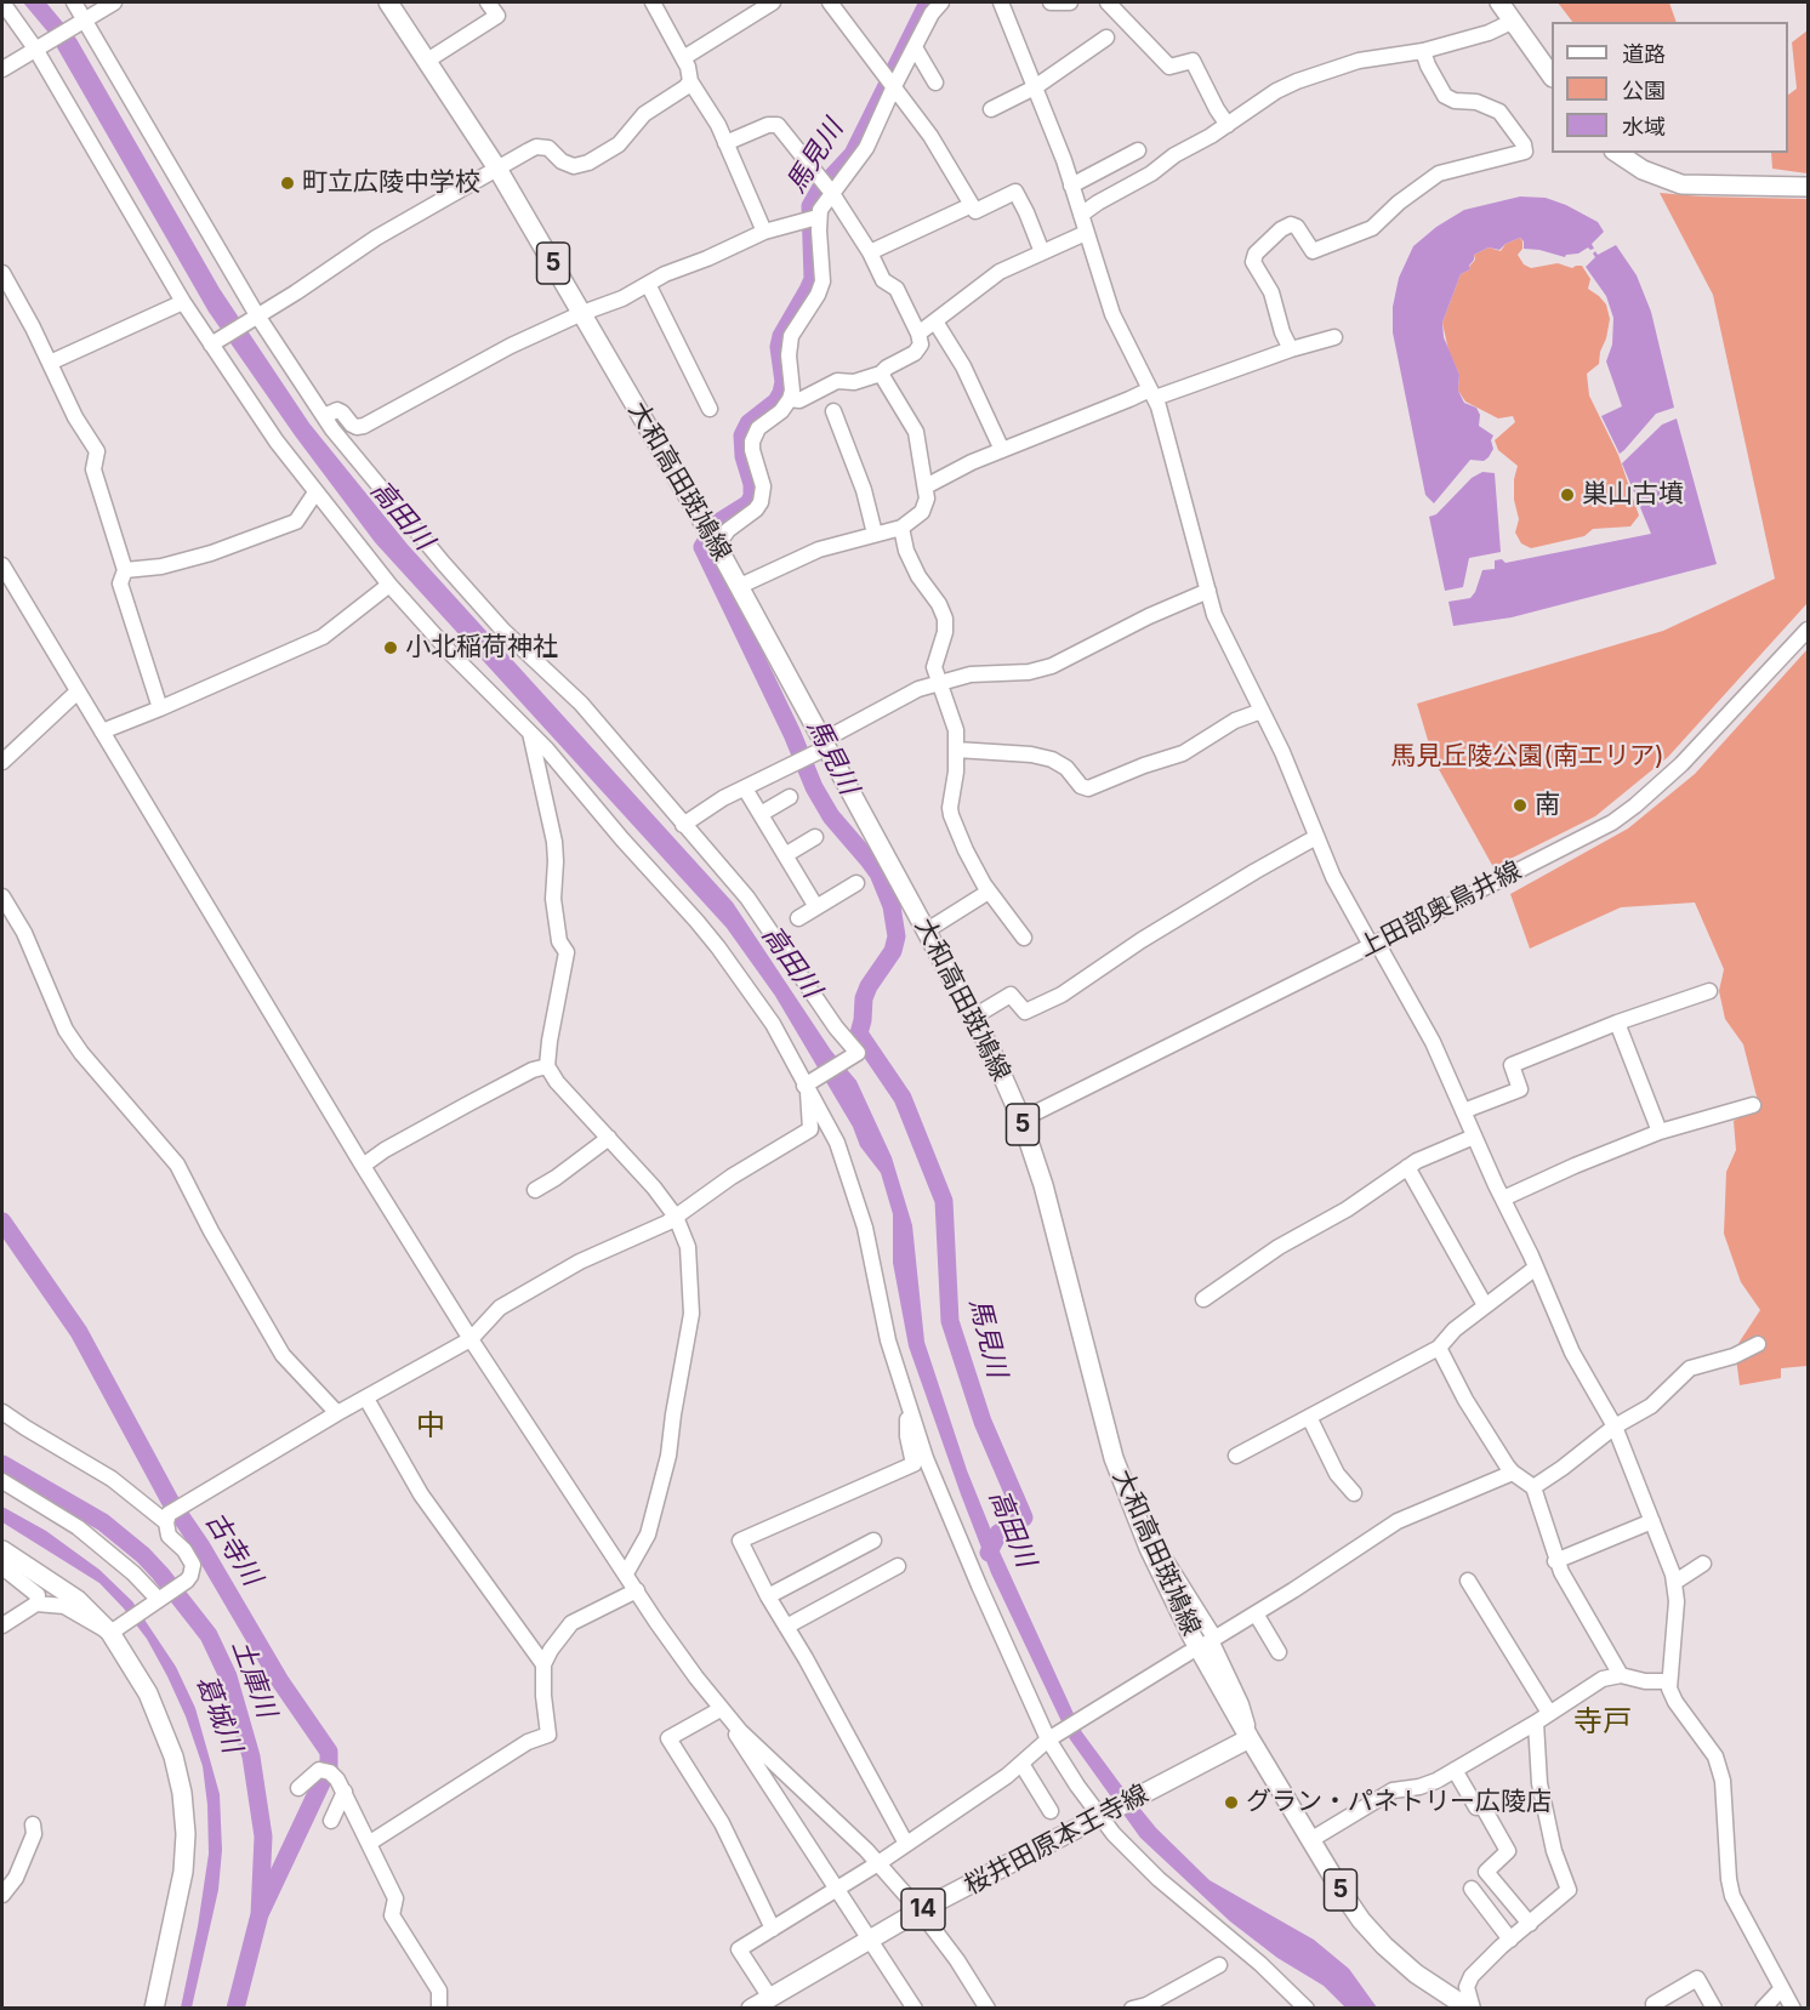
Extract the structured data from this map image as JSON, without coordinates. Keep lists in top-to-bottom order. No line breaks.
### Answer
{"streets":{"main road":["5","大和高田斑鳩線","桜井田原本王寺線","14"],"street":["上田部奥鳥井線"]},"crossings":[["大和高田斑鳩線","上田部奥鳥井線"],["大和高田斑鳩線","桜井田原本王寺線"]],"districts":["中","寺戸"],"water":["馬見川","高田川","古寺川","土庫川","葛城川"],"parks":["馬見丘陵公園(南エリア)"],"places":["町立広陵中学校","巣山古墳","小北稲荷神社","南","グラン・パネトリー広陵店"],"legend":["道路","公園","水域"]}
